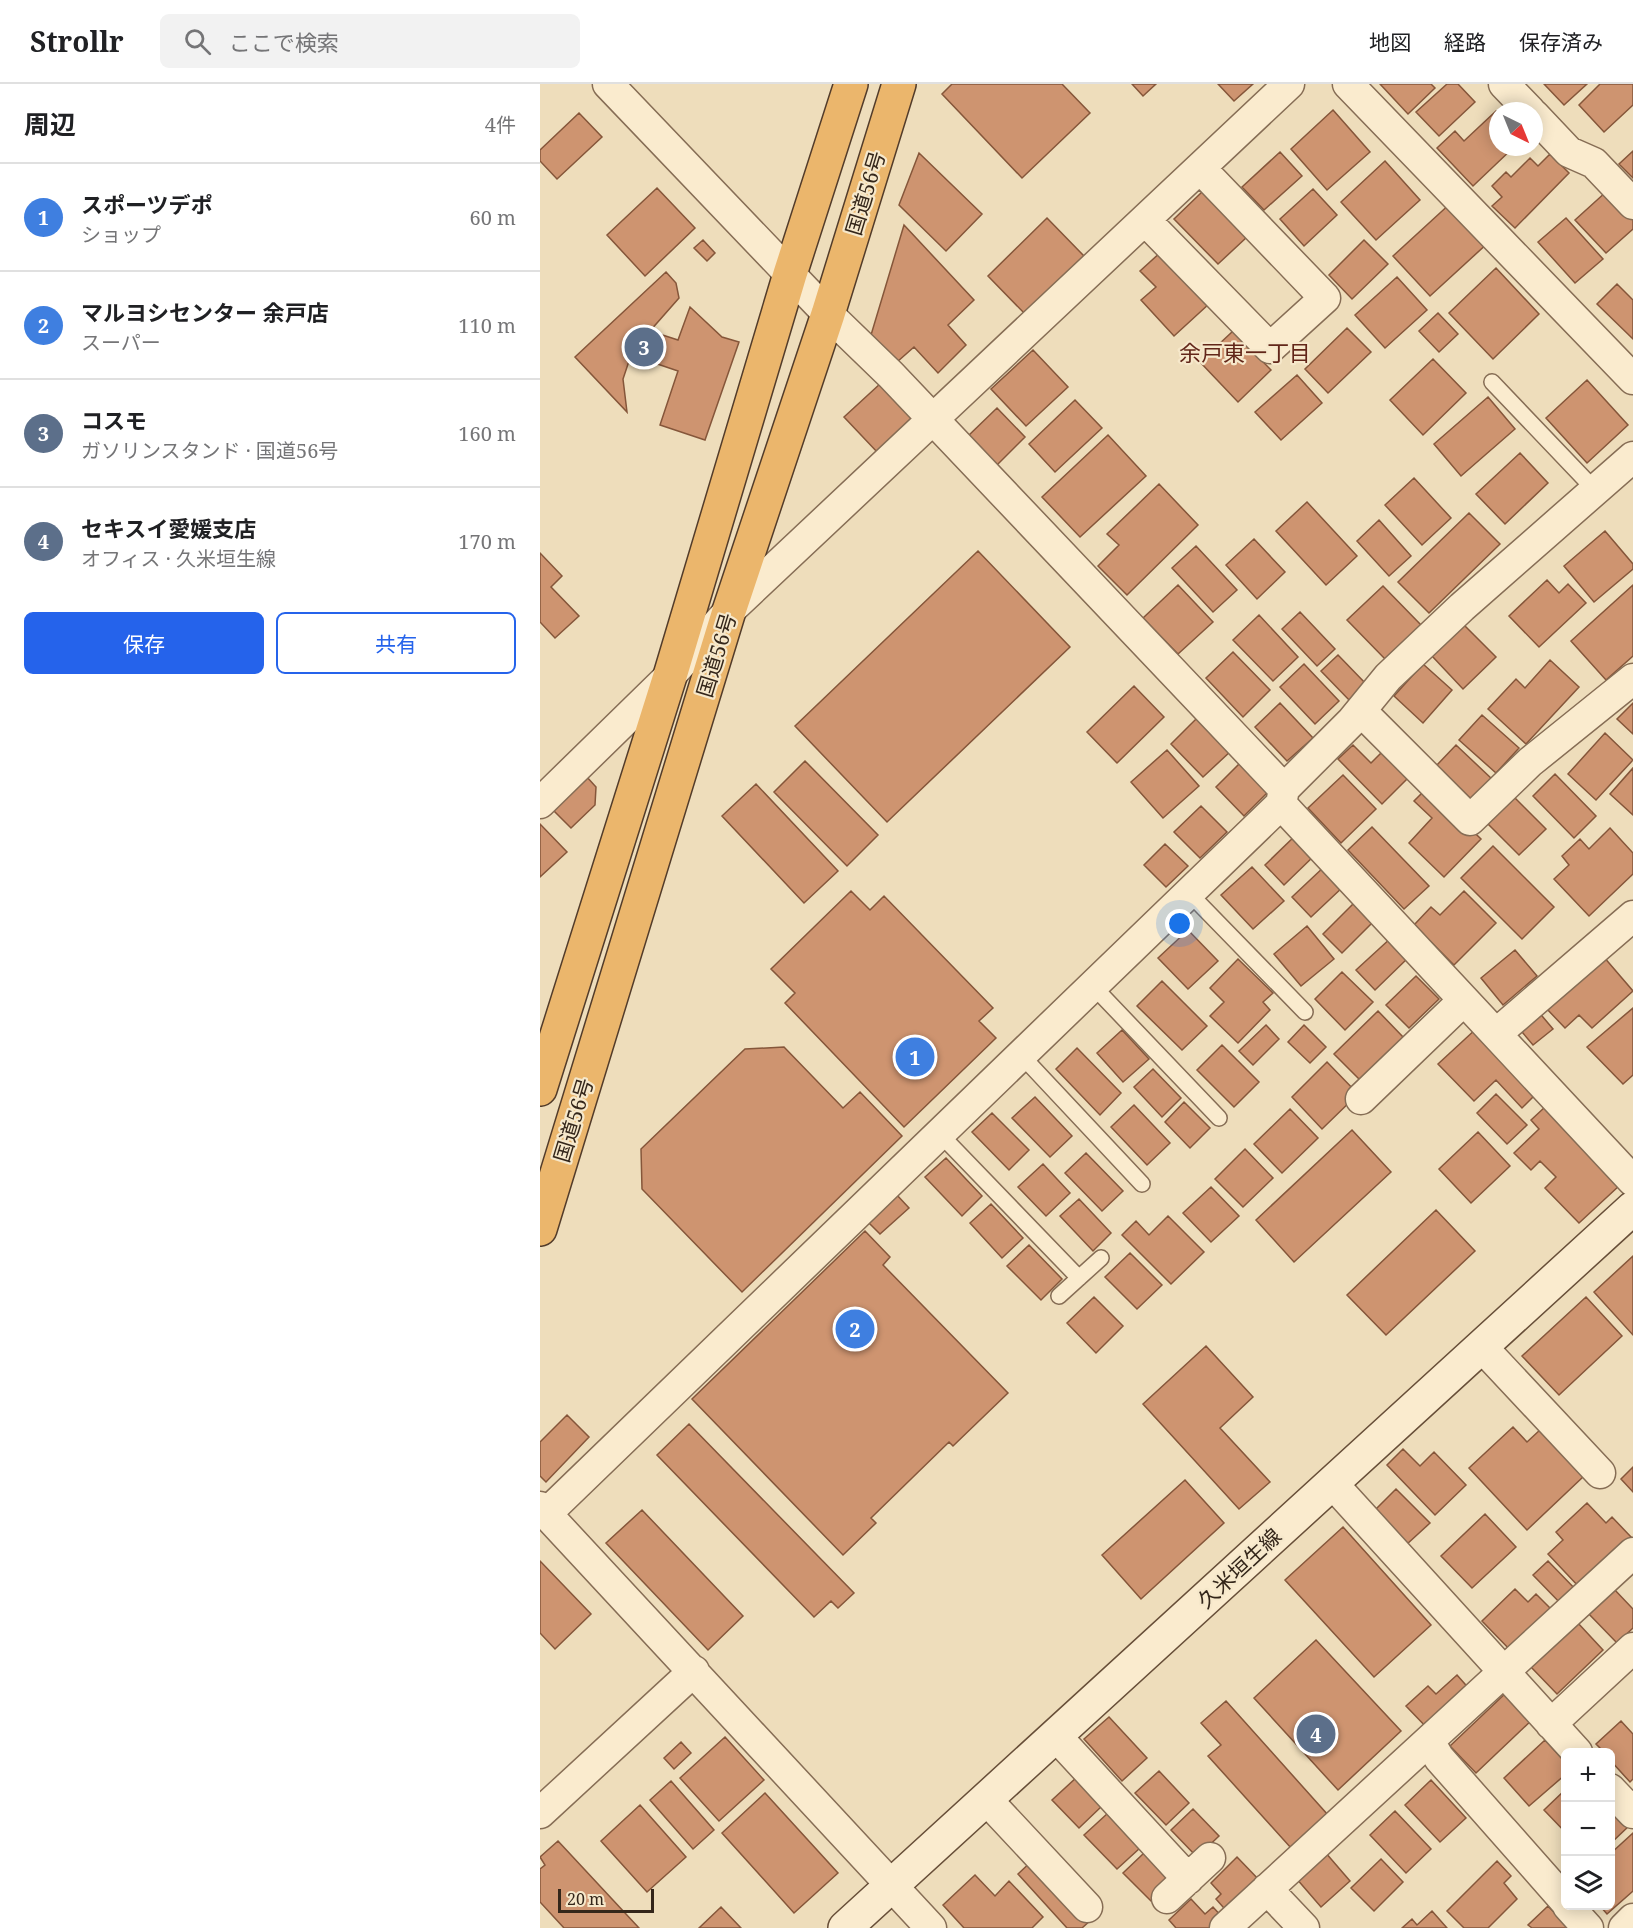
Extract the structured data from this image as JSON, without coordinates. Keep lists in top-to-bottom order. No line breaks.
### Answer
{"streets":{"highway":["国道56号"],"main road":["久米垣生線"]},"districts":["余戸東一丁目"],"scale_bar":"20 m","north":"bottom right","page":{"header":"Strollr","search":"ここで検索","nav":["地図","経路","保存済み"],"heading":["周辺","4件"],"list":[{"mark":"1","name":"スポーツデポ","note":"ショップ","value":"60 m"},{"mark":"2","name":"マルヨシセンター 余戸店","note":"スーパー","value":"110 m"},{"mark":"3","name":"コスモ","note":"ガソリンスタンド · 国道56号","value":"160 m"},{"mark":"4","name":"セキスイ愛媛支店","note":"オフィス · 久米垣生線","value":"170 m"}],"pins":["3","1","2","4"],"buttons":["保存","共有"],"map_buttons":["+","−"],"scale":"20 m"}}
